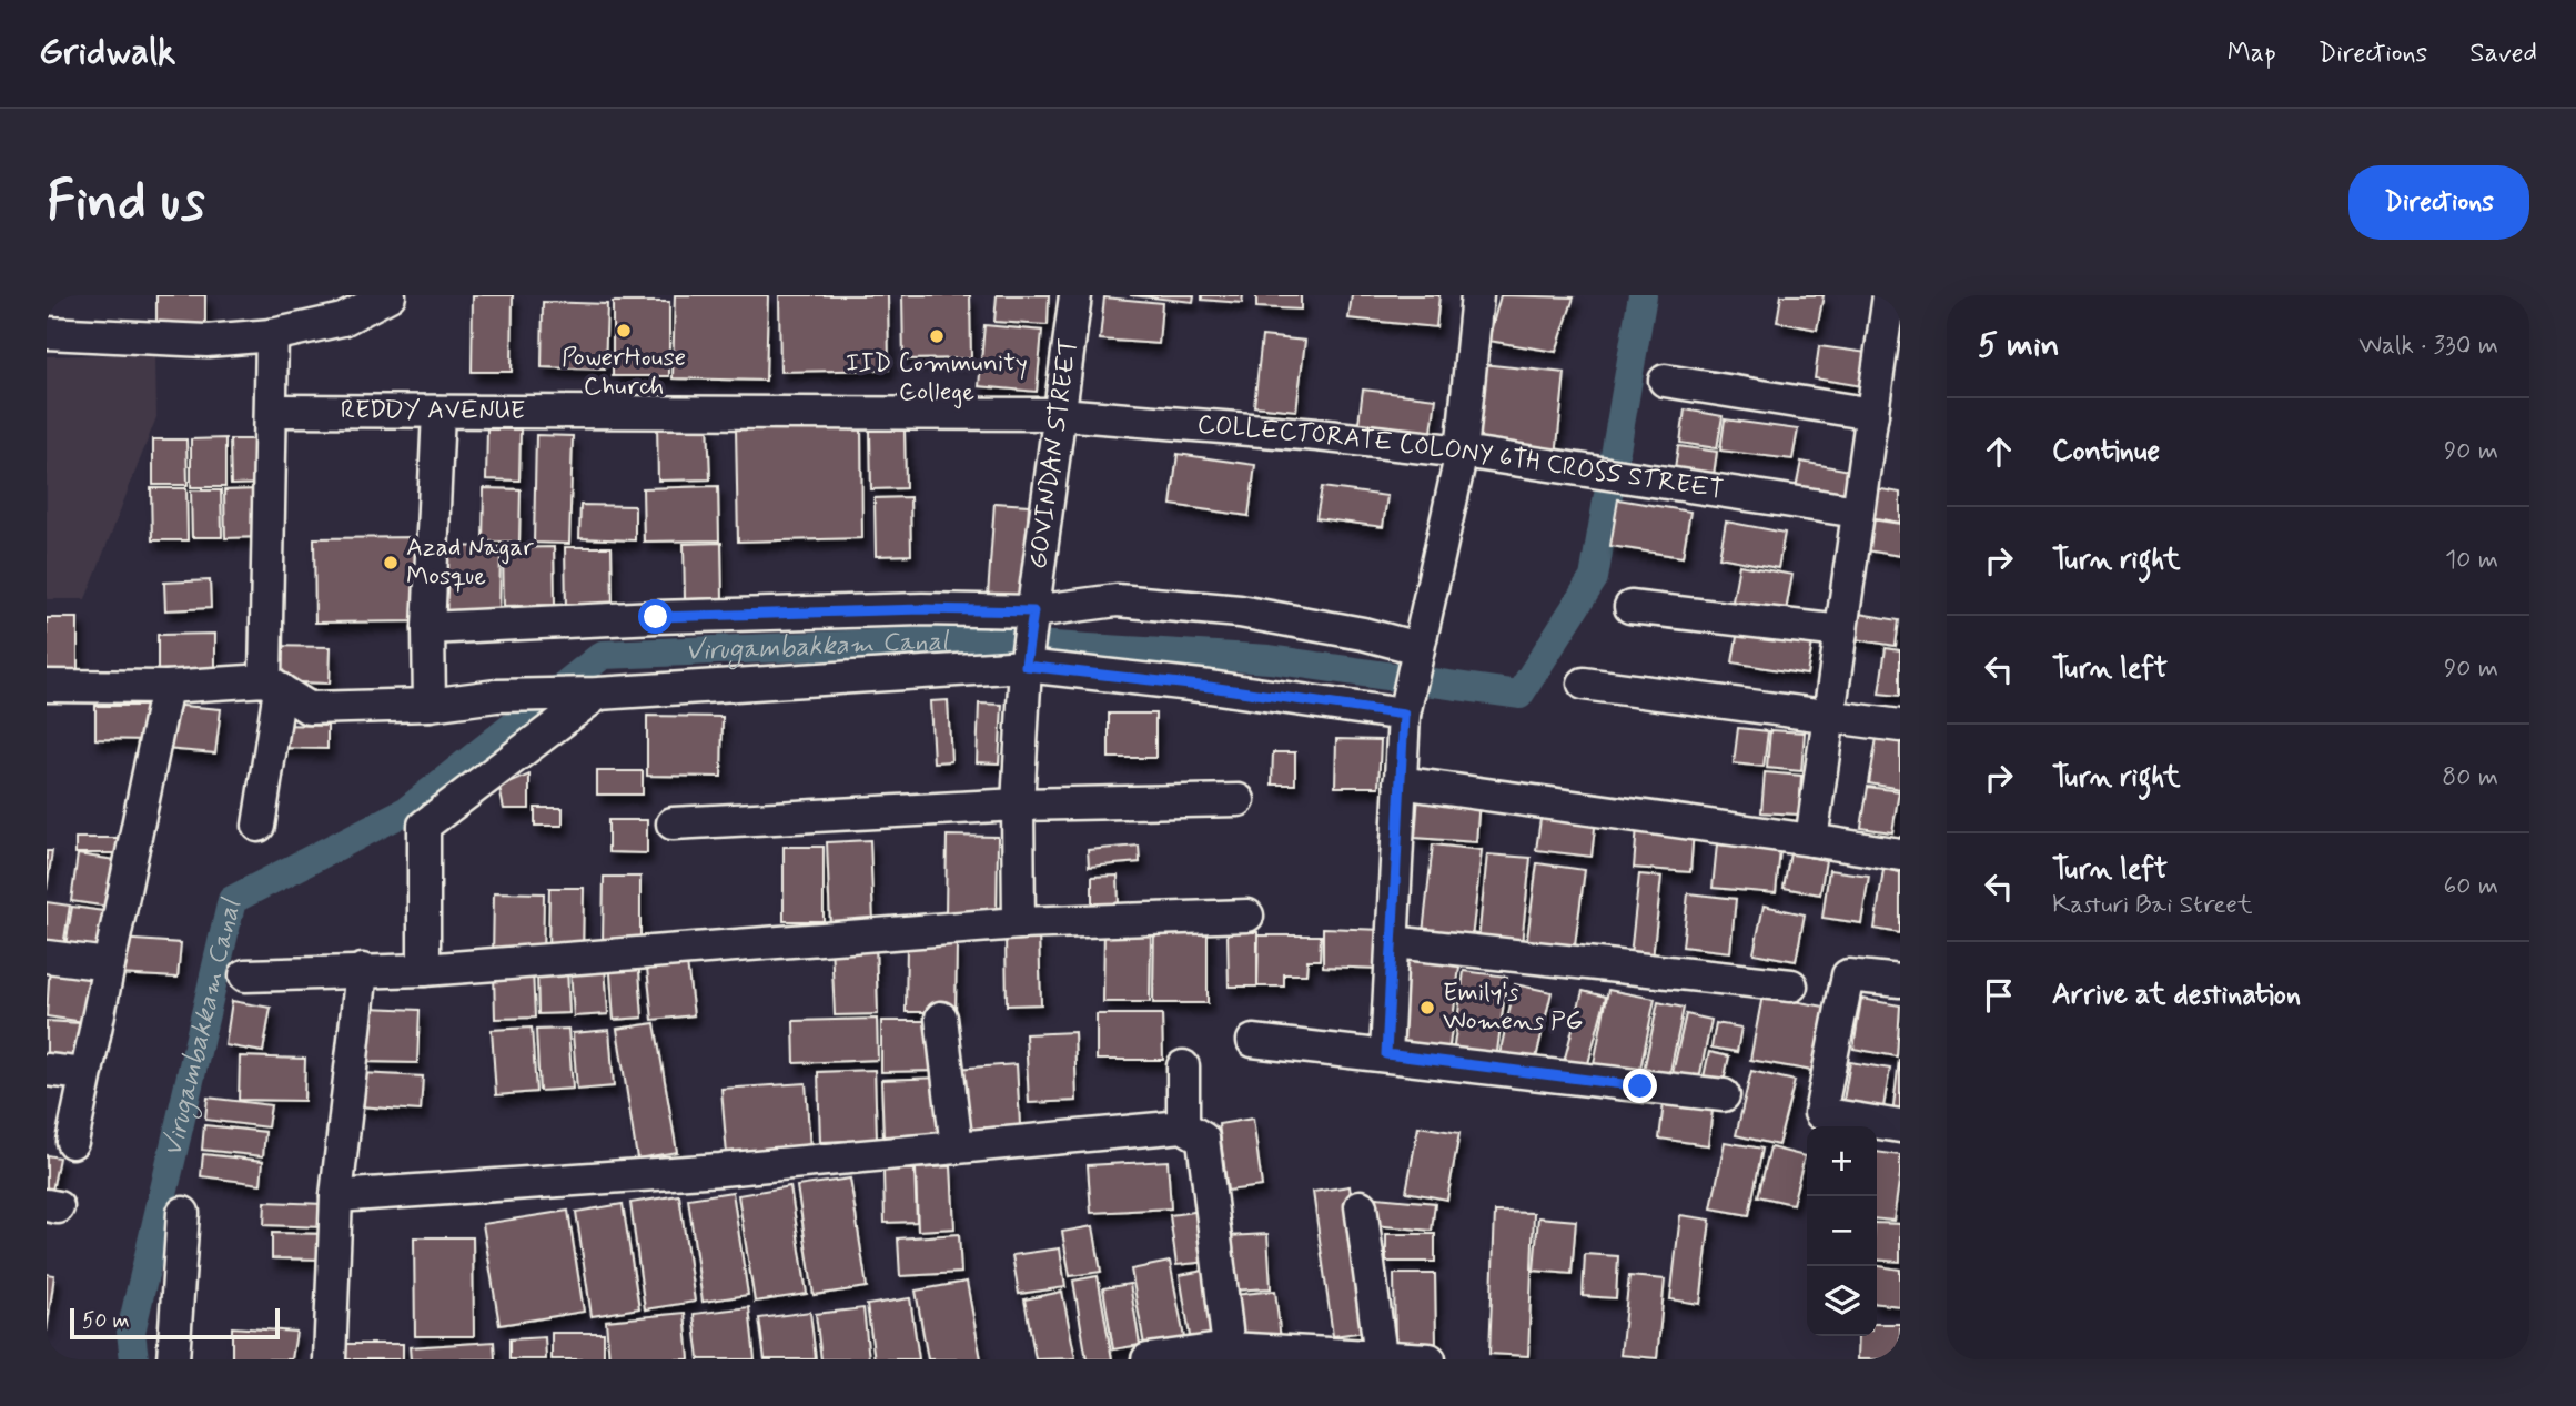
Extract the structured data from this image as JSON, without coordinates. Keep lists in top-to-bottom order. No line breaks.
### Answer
{"streets":{"street":["REDDY AVENUE","GOVINDAN STREET","COLLECTORATE COLONY 6TH CROSS STREET"]},"crossings":[["REDDY AVENUE","GOVINDAN STREET"],["REDDY AVENUE","COLLECTORATE COLONY 6TH CROSS STREET"],["GOVINDAN STREET","COLLECTORATE COLONY 6TH CROSS STREET"]],"water":["Virugambakkam Canal"],"places":["PowerHouse Church","IID Community College","Azad Nagar Mosque","Emily's Womens PG"],"scale_bar":"50 m","page":{"header":"Gridwalk","nav":["Map","Directions","Saved"],"buttons":"Directions","title":"Find us","heading":["5 min","Walk · 330 m"],"list":[["Continue","90 m"],["Turn right","10 m"],["Turn left","90 m"],["Turn right","80 m"],["Turn left","Kasturi Bai Street","60 m"],"Arrive at destination"],"map_buttons":["+","−"],"scale":"50 m"}}
